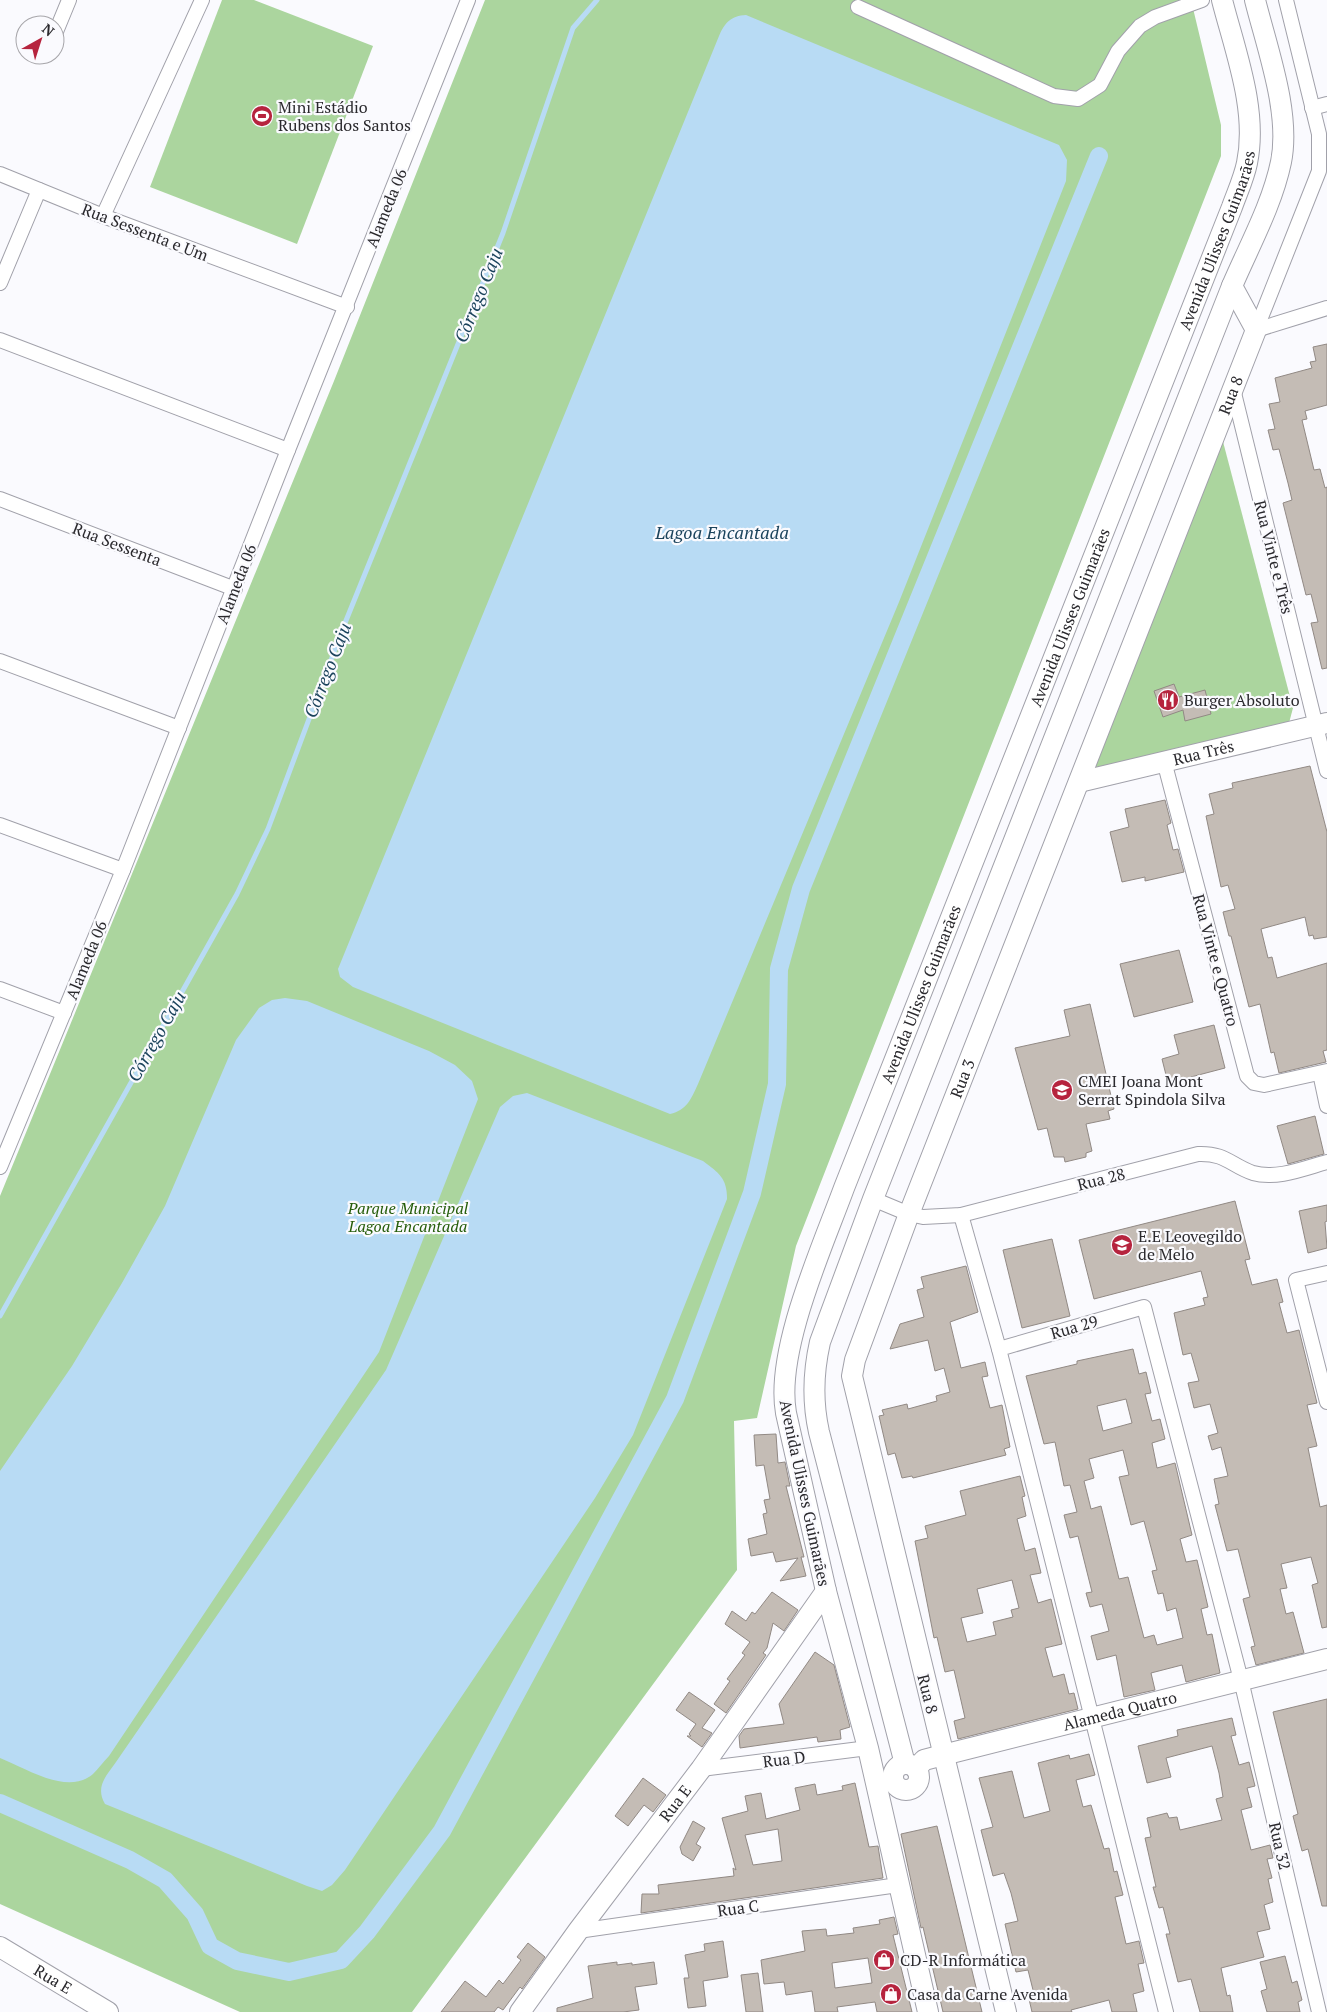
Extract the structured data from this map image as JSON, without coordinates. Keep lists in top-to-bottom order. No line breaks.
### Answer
{"streets":{"main road":["Avenida Ulisses Guimarães","Rua 8","Rua Três","Rua 3","Alameda Quatro","Rua E"],"street":["Alameda 06","Rua Sessenta e Um","Rua Sessenta","Rua Vinte e Três","Rua Vinte e Quatro","Rua 28","Rua 29","Rua D","Rua 32","Rua C"]},"crossings":[["Alameda 06","Rua Sessenta e Um"],["Alameda 06","Rua Sessenta"],["Avenida Ulisses Guimarães","Rua 28"],["Avenida Ulisses Guimarães","Alameda Quatro"],["Avenida Ulisses Guimarães","Rua D"],["Avenida Ulisses Guimarães","Rua E"],["Avenida Ulisses Guimarães","Rua C"],["Rua 8","Rua Vinte e Três"],["Rua 8","Rua Três"],["Rua 8","Rua 3"],["Rua 8","Alameda Quatro"],["Rua Vinte e Três","Rua Três"],["Rua Três","Rua Vinte e Quatro"],["Rua Três","Rua 3"],["Rua 3","Rua 28"],["Rua 29","Alameda Quatro"],["Rua 29","Rua 32"],["Alameda Quatro","Rua 32"],["Rua D","Rua E"],["Rua E","Rua C"]],"water":["Córrego Caju","Lagoa Encantada"],"parks":["Parque Municipal Lagoa Encantada"],"places":{"sports":["Mini Estádio Rubens dos Santos"],"restaurant":["Burger Absoluto"],"school or university":["CMEI Joana Mont Serrat Spindola Silva","E.E Leovegildo de Melo"],"shop":["CD-R Informática","Casa da Carne Avenida"]},"north":"top right"}
